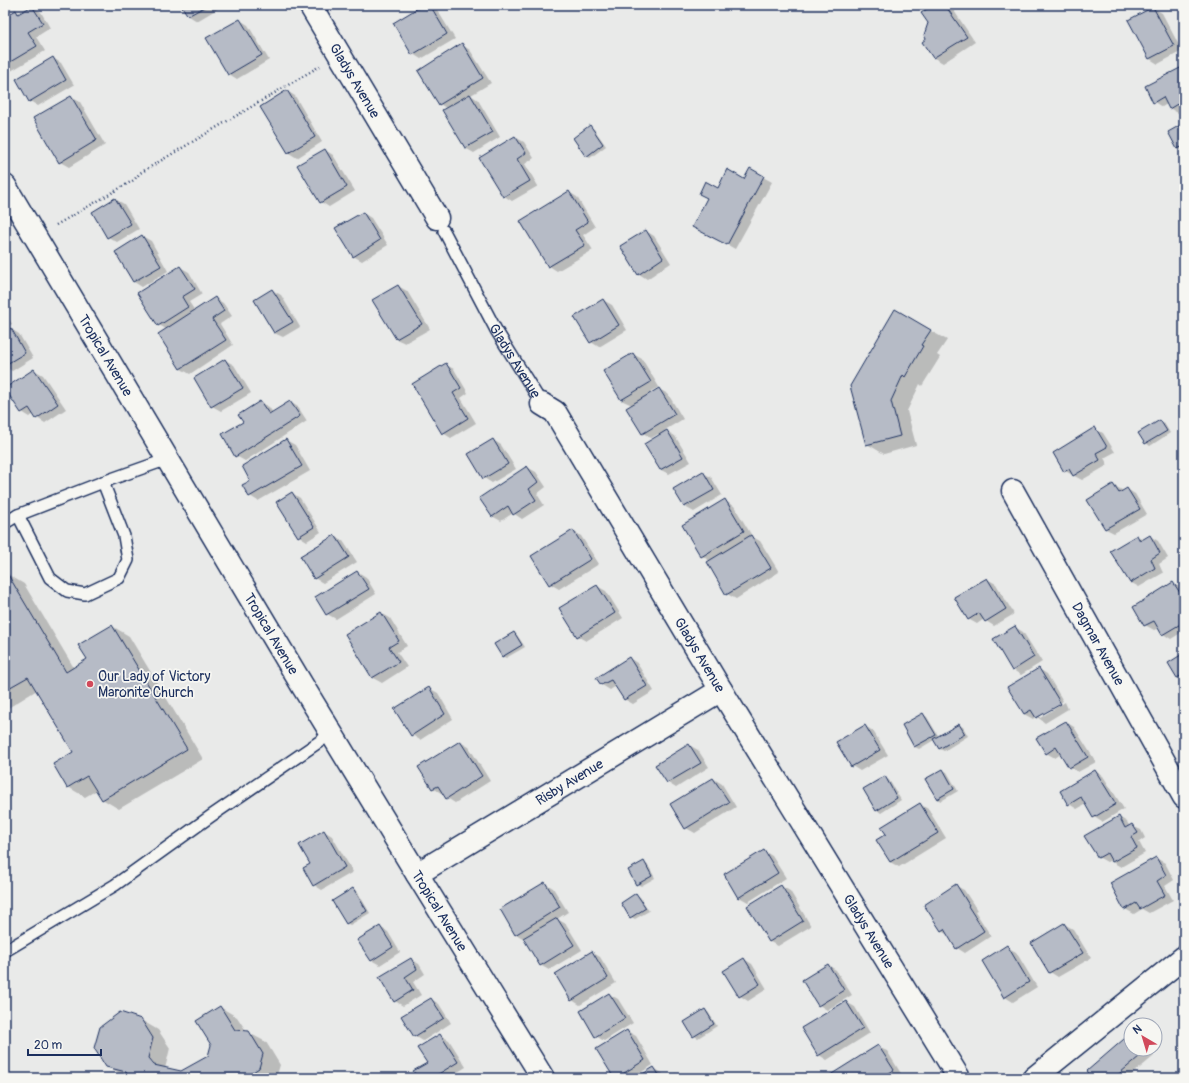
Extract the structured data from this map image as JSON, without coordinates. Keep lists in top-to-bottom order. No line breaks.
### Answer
{"streets":{"street":["Gladys Avenue","Tropical Avenue","Dagmar Avenue","Risby Avenue"]},"crossings":[["Gladys Avenue","Risby Avenue"],["Tropical Avenue","Risby Avenue"]],"places":["Our Lady of Victory Maronite Church"],"scale_bar":"20 m","north":"top left"}
